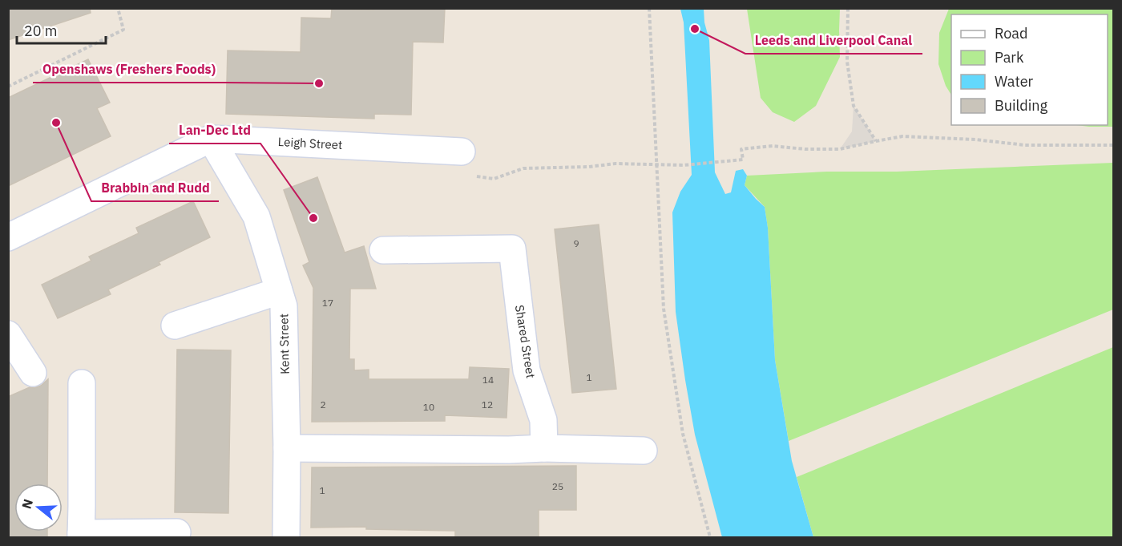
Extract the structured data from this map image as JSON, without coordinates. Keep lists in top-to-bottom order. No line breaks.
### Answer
{"streets":{"street":["Leigh Street","Shared Street","Kent Street"]},"crossings":[["Leigh Street","Kent Street"]],"places":["Leeds and Liverpool Canal","Openshaws (Freshers Foods)","Brabbin and Rudd","Lan-Dec Ltd"],"house_numbers":["9","17","1","14","2","12","10","25","1"],"legend":["Road","Park","Water","Building"],"scale_bar":"20 m","north":"left"}
